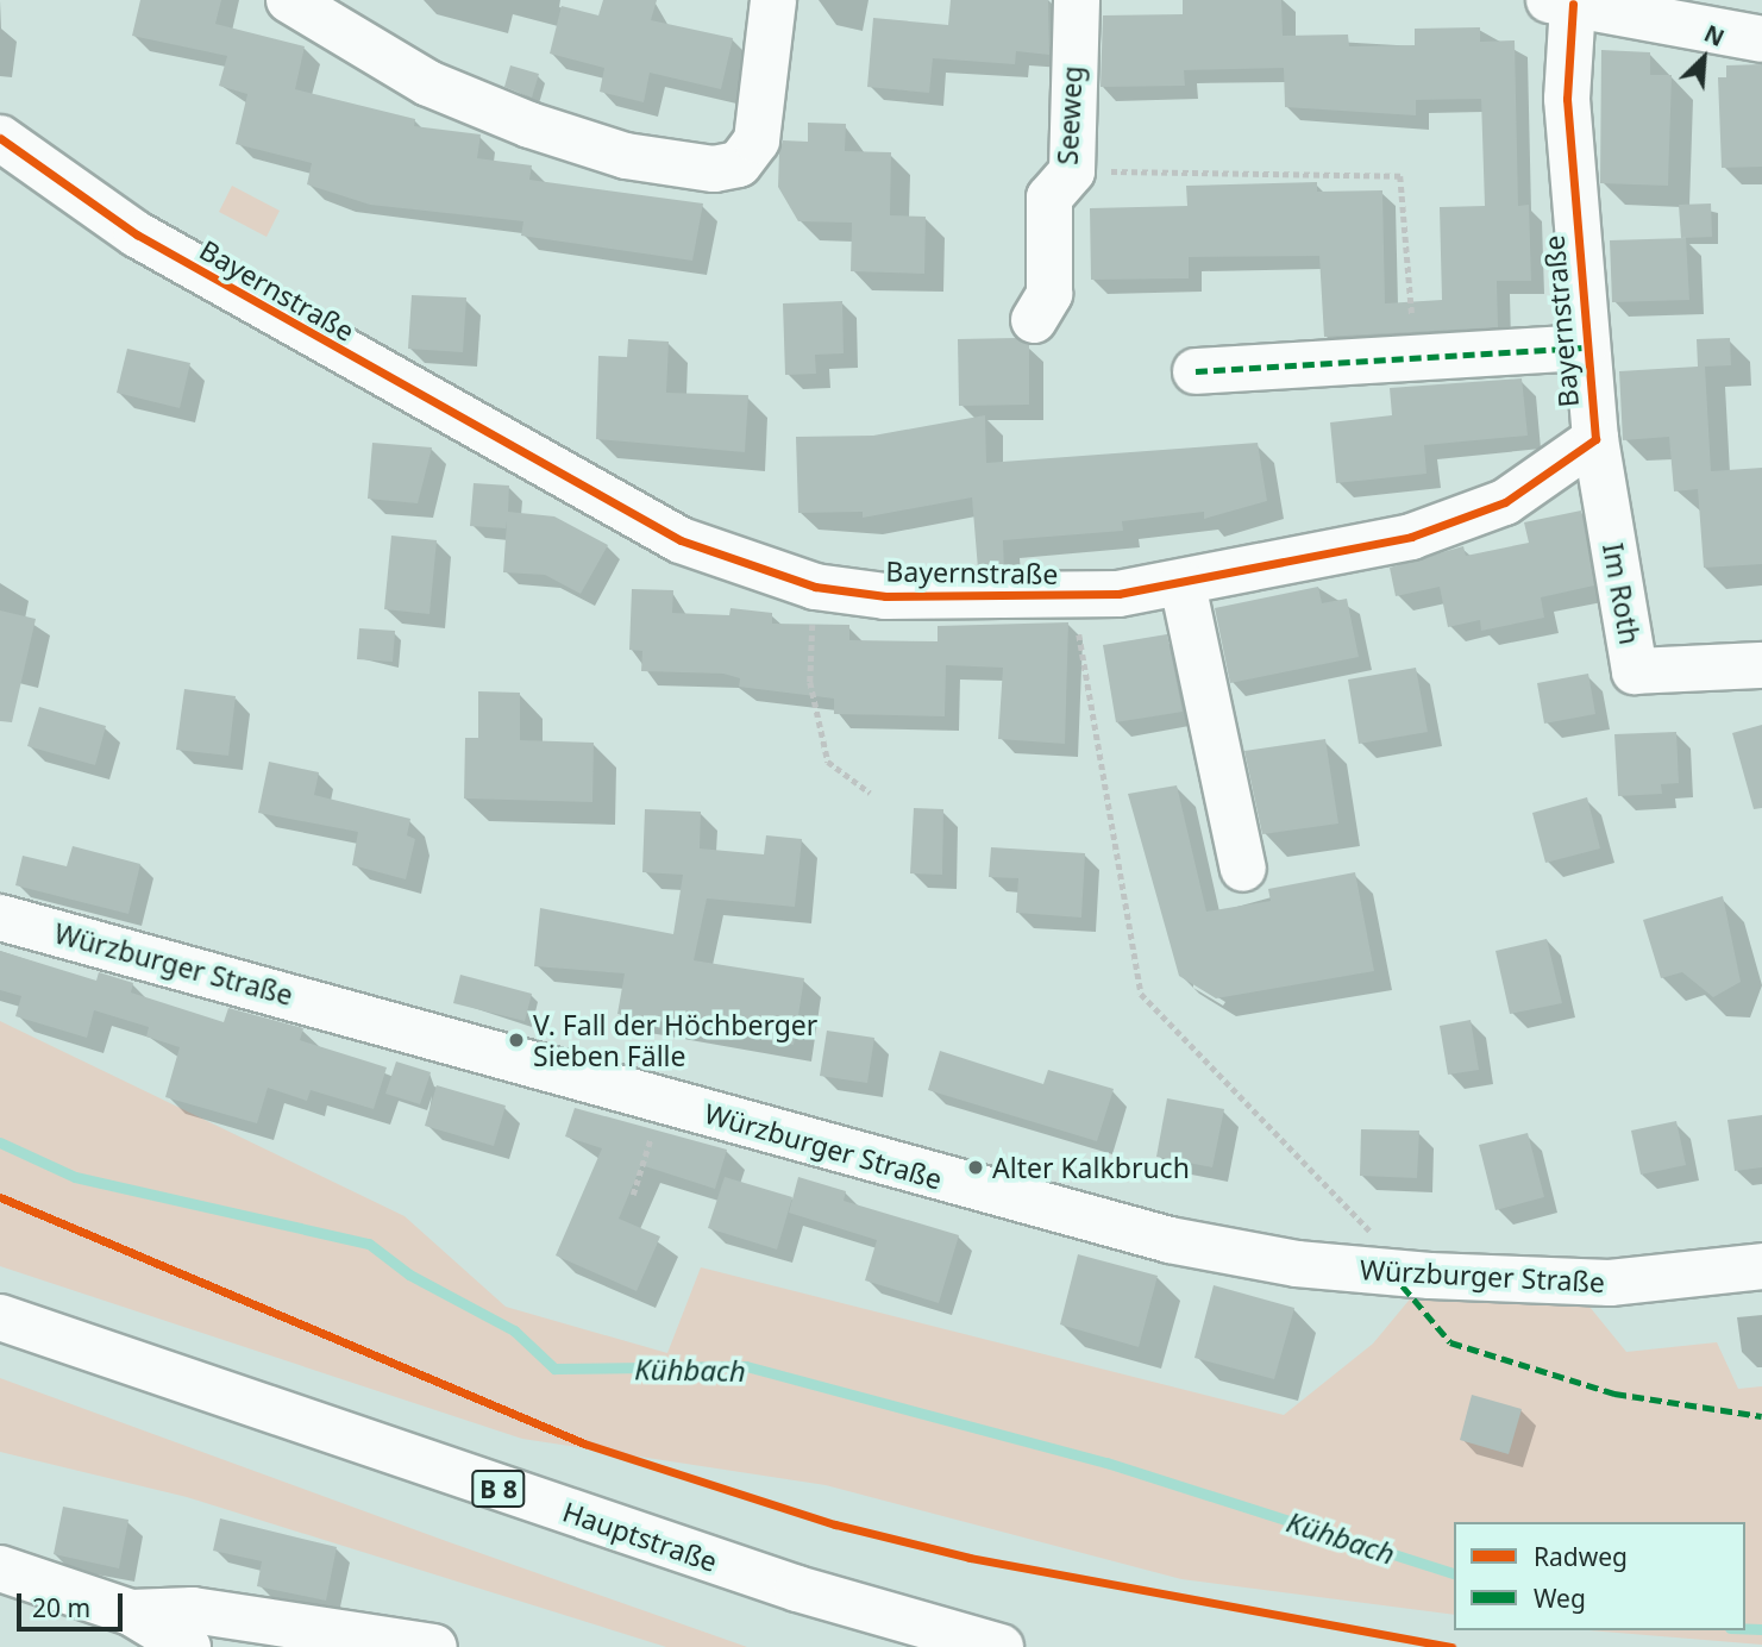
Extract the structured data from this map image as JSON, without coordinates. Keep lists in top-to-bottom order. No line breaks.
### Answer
{"streets":{"street":["Seeweg","Bayernstraße","Im Roth","Würzburger Straße","B 8","Hauptstraße"]},"crossings":[["Bayernstraße","Im Roth"]],"water":["Kühbach"],"places":["V. Fall der Höchberger Sieben Fälle","Alter Kalkbruch"],"legend":["Radweg","Weg"],"scale_bar":"20 m","north":"top right"}
